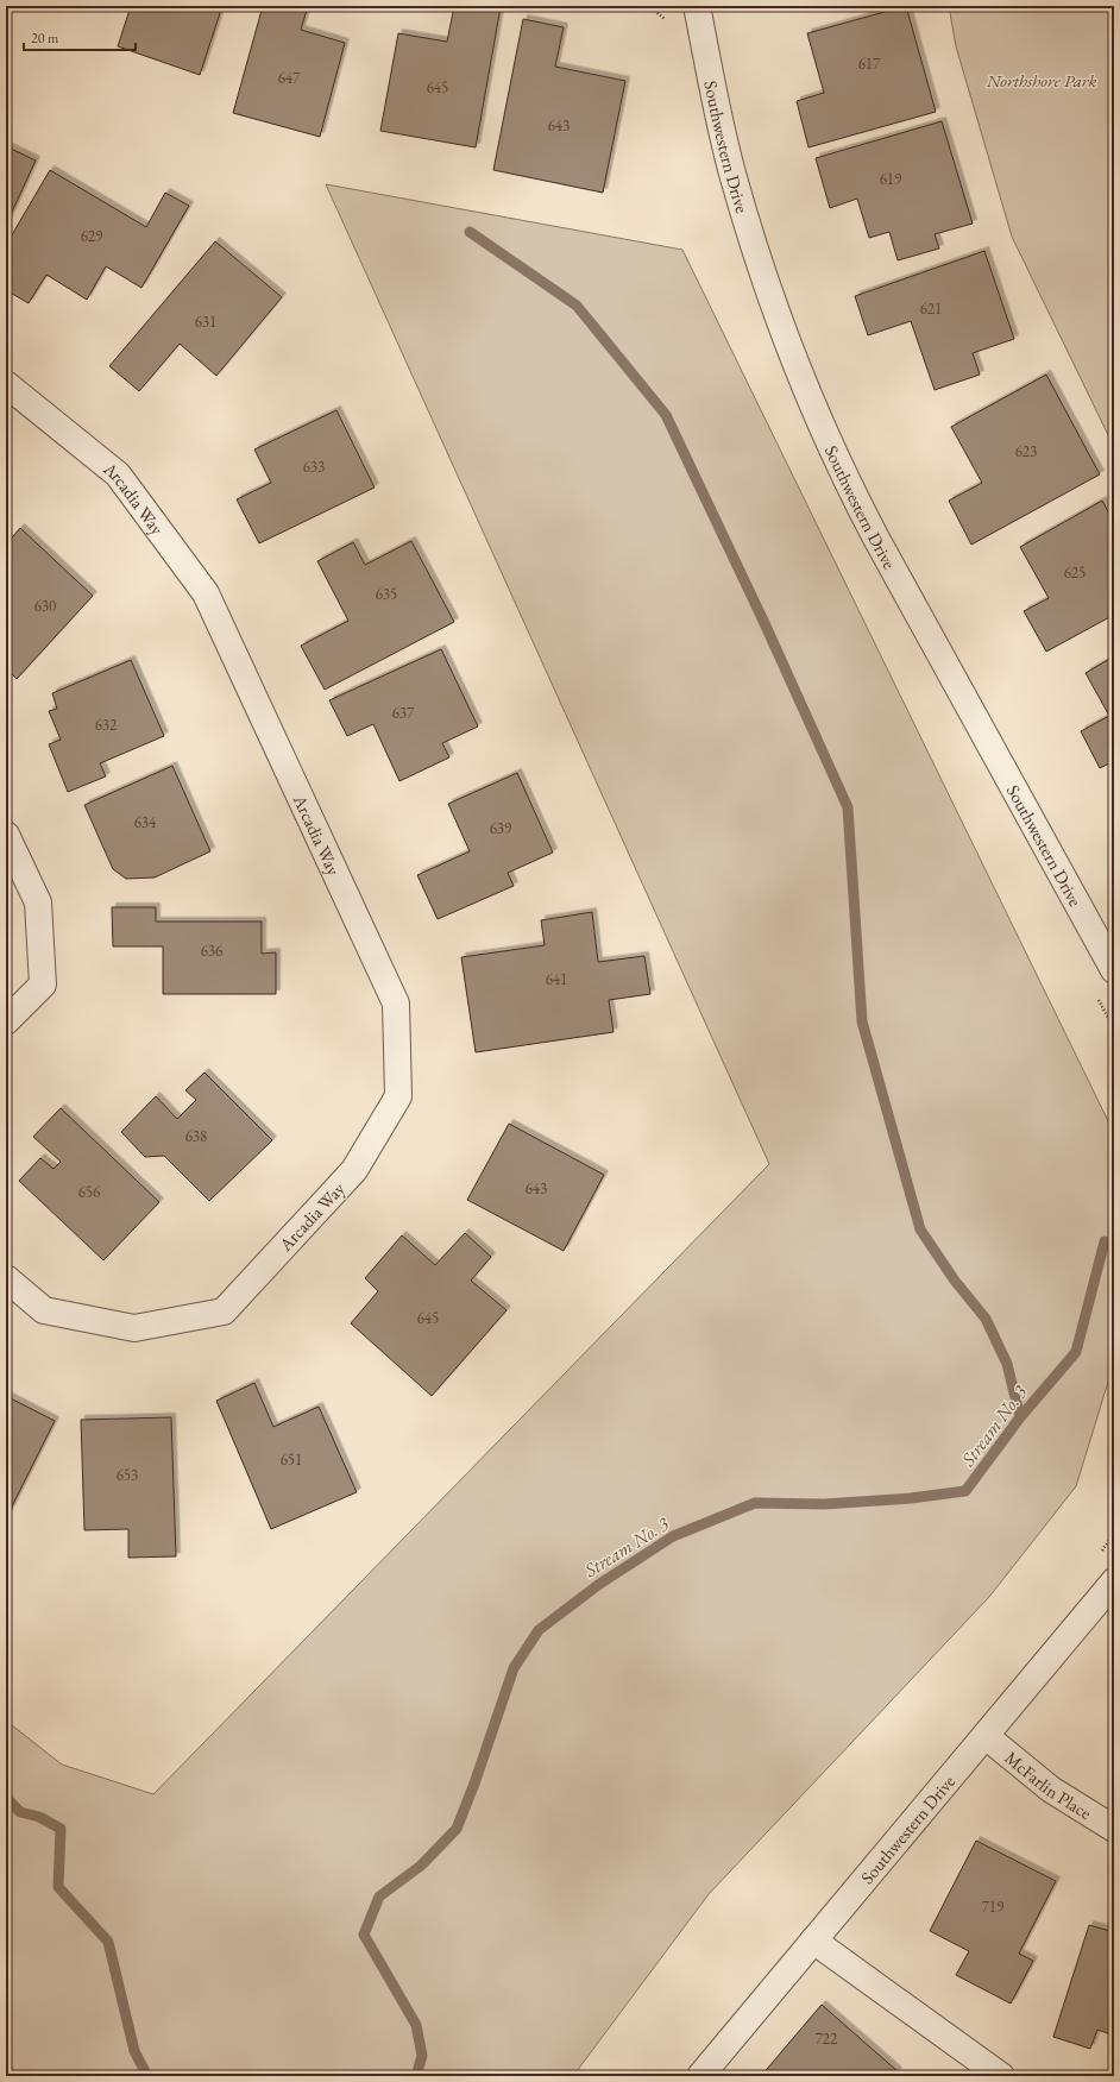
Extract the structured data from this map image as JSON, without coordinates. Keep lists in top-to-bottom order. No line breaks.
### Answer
{"streets":{"street":["Southwestern Drive","Arcadia Way","McFarlin Place"]},"crossings":[["Southwestern Drive","McFarlin Place"]],"water":["Stream No. 3"],"parks":["Northshore Park"],"house_numbers":["617","647","645","643","619","629","621","631","623","633","625","635","630","637","632","634","639","636","641","638","643","656","645","651","653","719","722"],"scale_bar":"20 m"}
